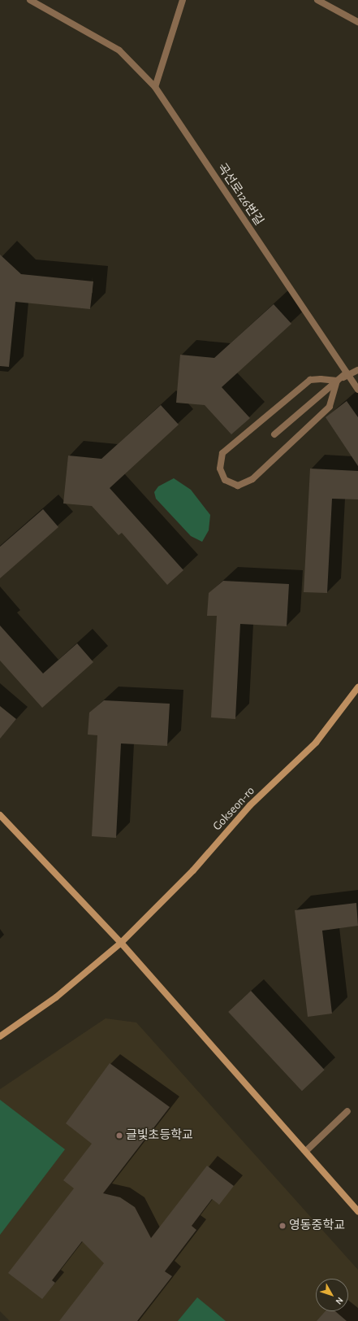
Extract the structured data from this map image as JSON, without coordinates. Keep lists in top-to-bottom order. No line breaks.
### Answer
{"streets":{"street":["곡선로126번길","Gokseon-ro"]},"places":["글빛초등학교","영동중학교"],"north":"bottom right"}
